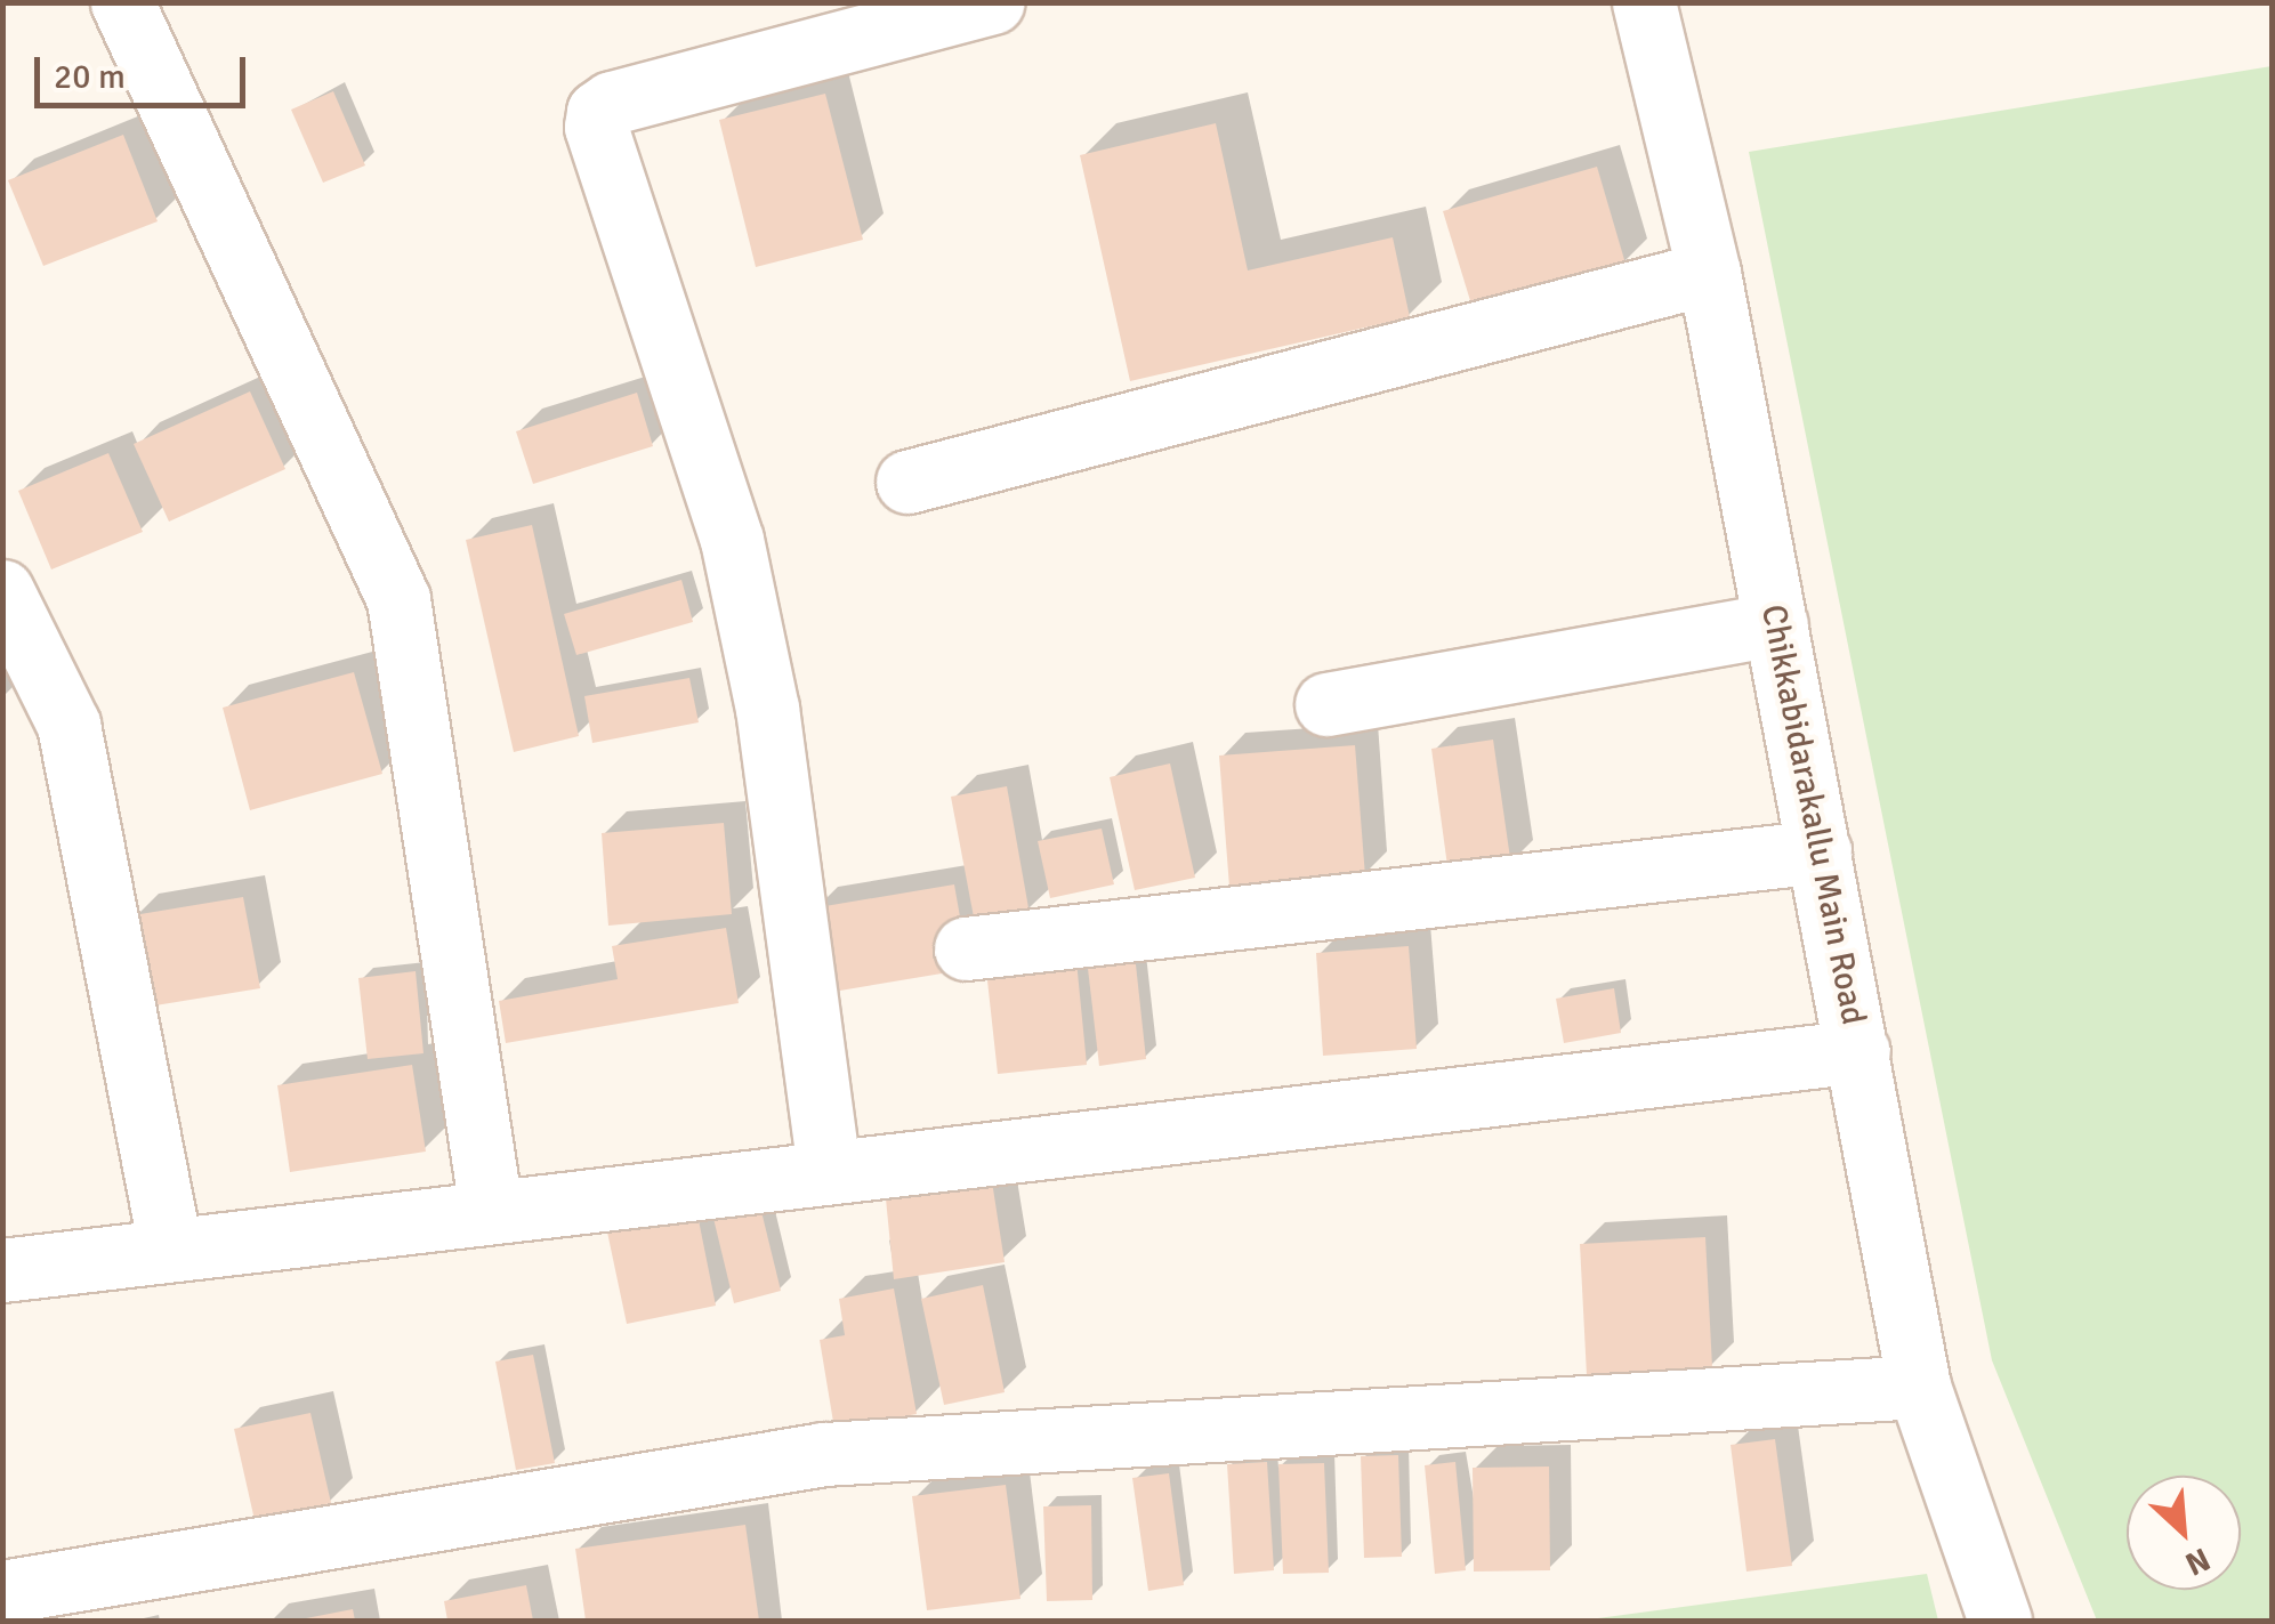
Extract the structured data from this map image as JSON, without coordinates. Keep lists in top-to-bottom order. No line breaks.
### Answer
{"streets":{"street":["Chikkabidarakallu Main Road"]},"scale_bar":"20 m","north":"bottom right"}
